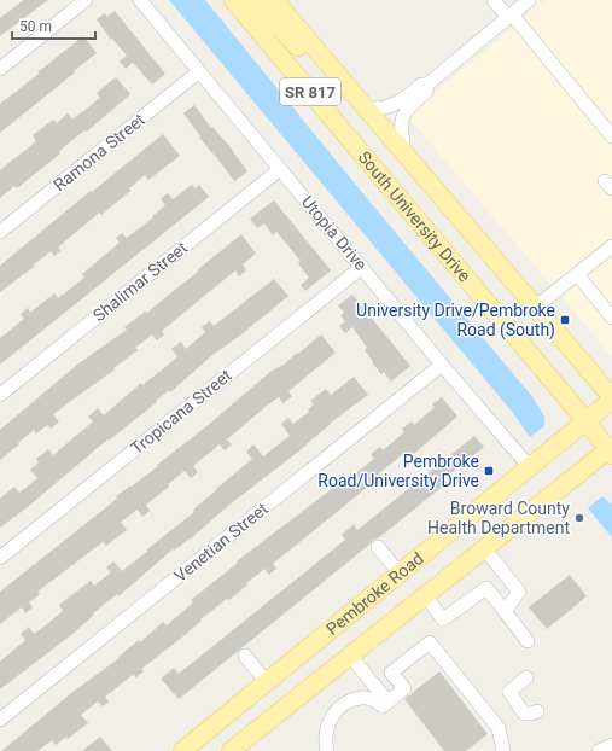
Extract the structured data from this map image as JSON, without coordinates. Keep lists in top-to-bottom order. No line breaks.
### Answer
{"streets":{"main road":["SR 817","South University Drive","Pembroke Road"],"street":["Ramona Street","Utopia Drive","Shalimar Street","Tropicana Street","Venetian Street"]},"crossings":[["Ramona Street","Utopia Drive"],["South University Drive","Pembroke Road"],["Utopia Drive","Shalimar Street"],["Utopia Drive","Tropicana Street"],["Utopia Drive","Venetian Street"],["Utopia Drive","Pembroke Road"]],"places":{"transit":["University Drive/Pembroke Road (South)","Pembroke Road/University Drive"],"other":["Broward County Health Department"]},"scale_bar":"50 m"}
